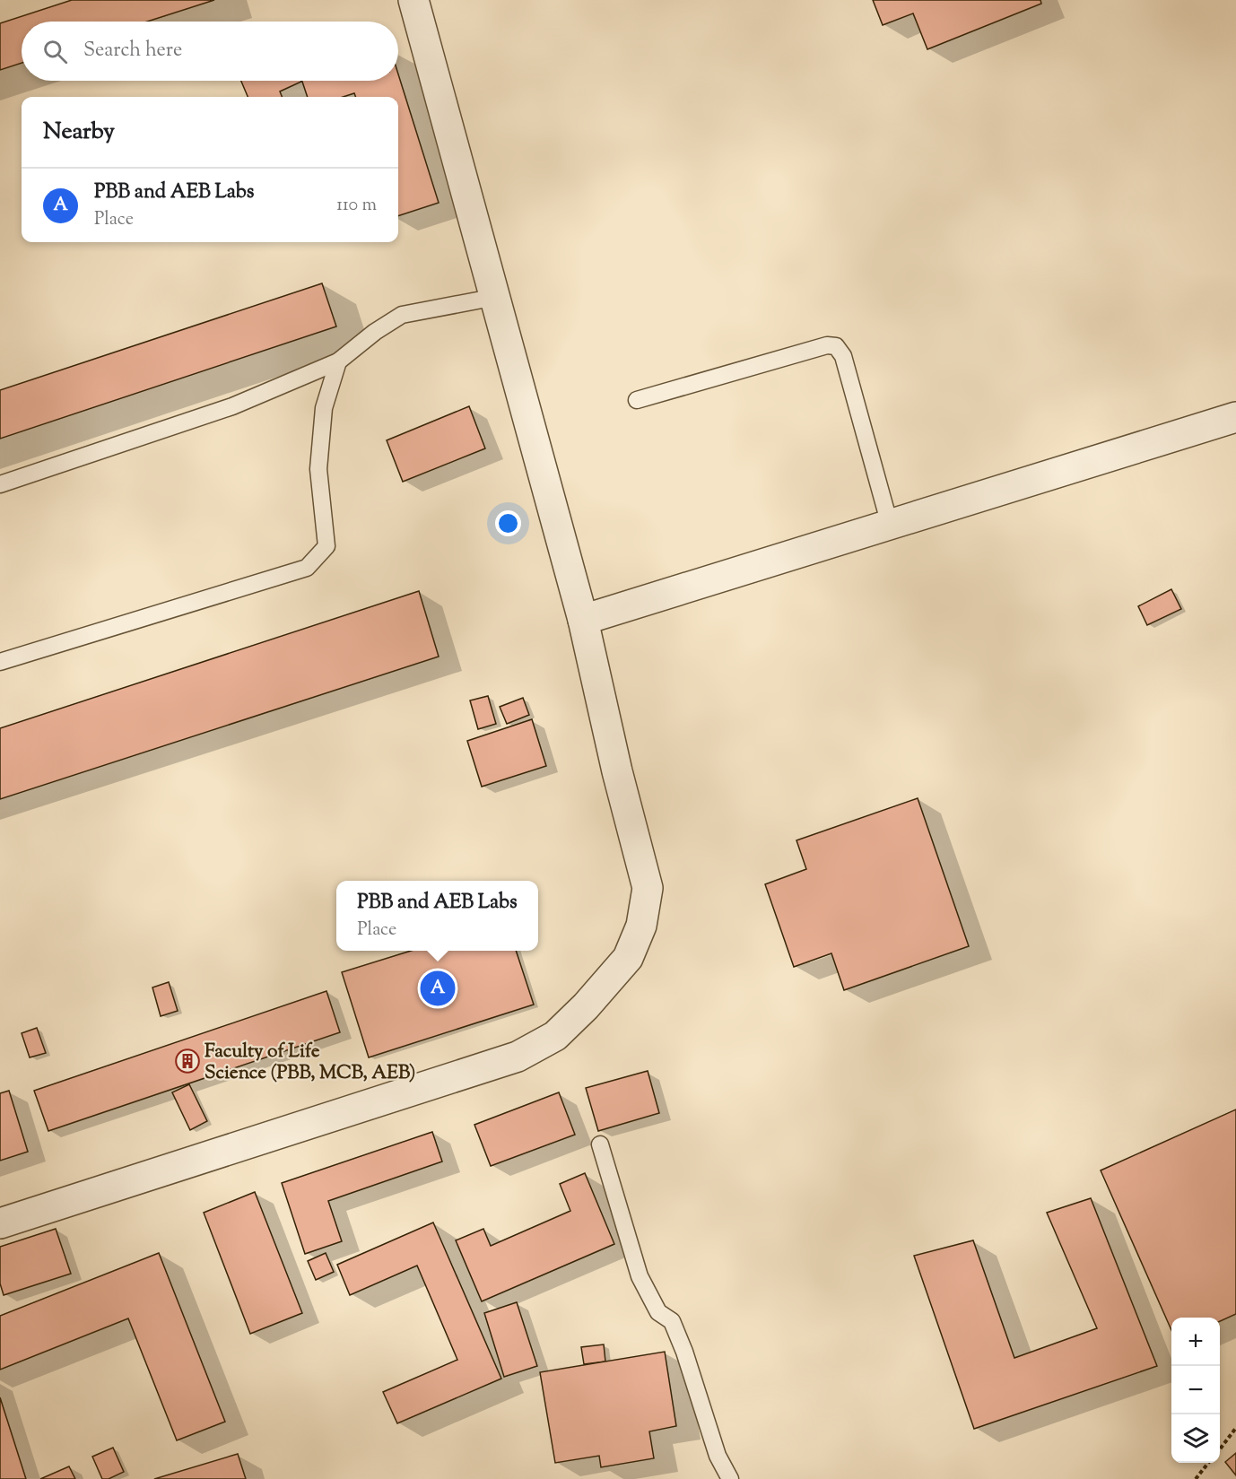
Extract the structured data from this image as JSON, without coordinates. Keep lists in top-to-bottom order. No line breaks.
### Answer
{"places":{"building":["Faculty of Life Science (PBB, MCB, AEB)"]},"page":{"search":"Search here","heading":"Nearby","list":[{"mark":"A","name":"PBB and AEB Labs","note":"Place","value":"110 m"}],"popup":["PBB and AEB Labs","Place"],"pins":"A","map_buttons":["+","−"]}}
